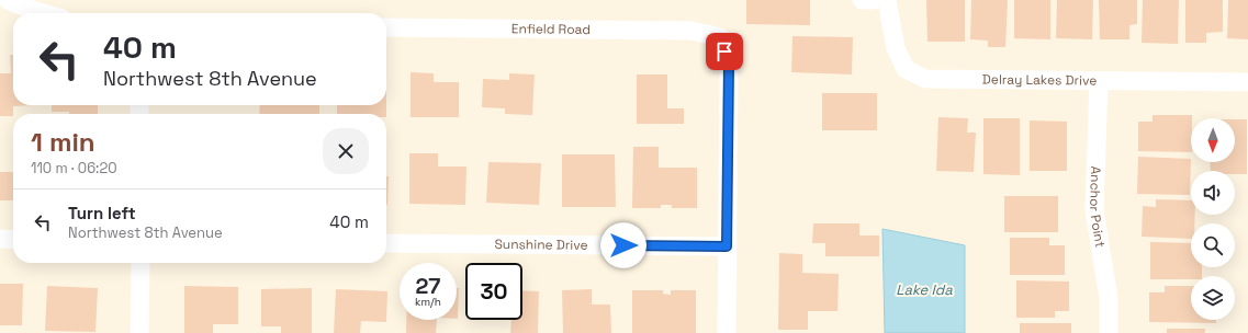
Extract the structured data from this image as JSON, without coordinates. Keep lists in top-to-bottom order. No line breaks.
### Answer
{"streets":{"street":["Enfield Road","Delray Lakes Drive","Anchor Point","Sunshine Drive"]},"crossings":[["Enfield Road","Sunshine Drive"],["Delray Lakes Drive","Anchor Point"]],"water":["Lake Ida"],"north":"bottom","page":{"turn":["40 m","Northwest 8th Avenue"],"heading":["1 min","110 m · 06:20"],"list":[{"name":"Turn left","note":"Northwest 8th Avenue","value":"40 m"}],"speed":"27 km/h","limit":"30"}}
